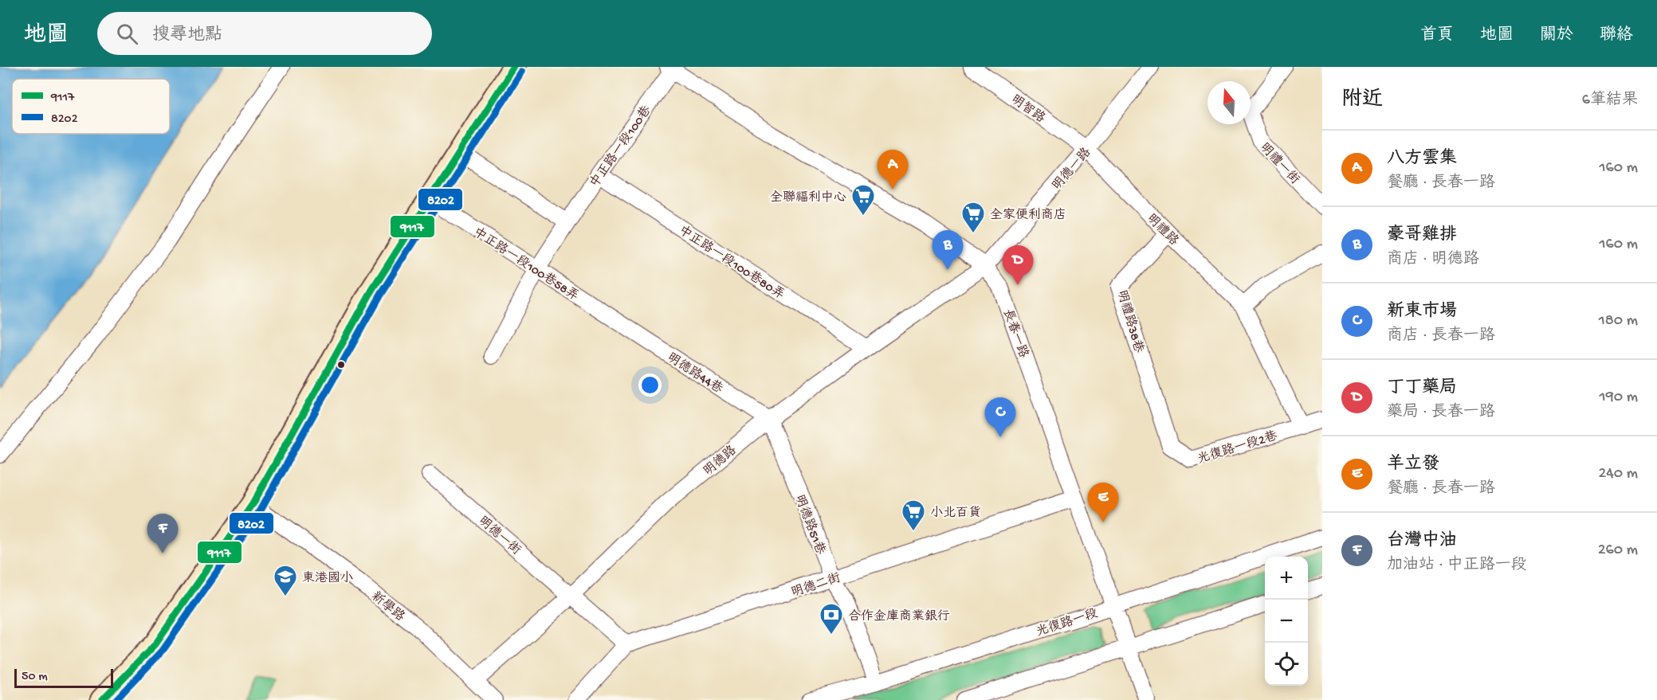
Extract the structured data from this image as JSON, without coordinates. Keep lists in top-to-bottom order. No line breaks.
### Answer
{"streets":{"street":["明智路","中正路一段100巷","明禮一街","明德一路","明禮路","中正路一段100巷80弄","中正路一段100巷58弄","明禮路38巷","長春一路","明德路44巷","光復路一段2巷","明德路","明德路51巷","明德一街","明德二街","新學路","光復路一段"]},"crossings":[["明智路","明德一路"],["明智路","明禮路"],["中正路一段100巷","中正路一段100巷80弄"],["中正路一段100巷","中正路一段100巷58弄"],["中正路一段100巷","長春一路"],["明德一路","明禮路"],["明德一路","長春一路"],["明德一路","明德路"],["明禮路","明禮路38巷"],["明禮路","光復路一段2巷"],["中正路一段100巷80弄","明德路"],["中正路一段100巷58弄","明德路44巷"],["明禮路38巷","光復路一段2巷"],["長春一路","明德路"],["長春一路","明德二街"],["長春一路","光復路一段"],["明德路44巷","明德路"],["明德路44巷","明德路51巷"],["明德路","明德路51巷"],["明德路","明德一街"],["明德路","新學路"],["明德路51巷","明德二街"],["明德路51巷","光復路一段"]],"places":{"supermarket":["全聯福利中心","全家便利商店","小北百貨"],"school or university":["東港國小"],"bank":["合作金庫商業銀行"]},"lines":["transit line 9117","transit line 8202"],"legend":["9117","8202"],"scale_bar":"50 m","north":"top","page":{"header":"地圖","search":"搜尋地點","nav":["首頁","地圖","關於","聯絡"],"heading":["附近","6筆結果"],"list":[{"mark":"A","name":"八方雲集","note":"餐廳 · 長春一路","value":"160 m"},{"mark":"B","name":"豪哥雞排","note":"商店 · 明德路","value":"160 m"},{"mark":"C","name":"新東市場","note":"商店 · 長春一路","value":"180 m"},{"mark":"D","name":"丁丁藥局","note":"藥局 · 長春一路","value":"190 m"},{"mark":"E","name":"羊立發","note":"餐廳 · 長春一路","value":"240 m"},{"mark":"F","name":"台灣中油","note":"加油站 · 中正路一段","value":"260 m"}],"pins":["A","B","D","C","E","F"],"map_buttons":["+","−"],"scale":"50 m"}}
